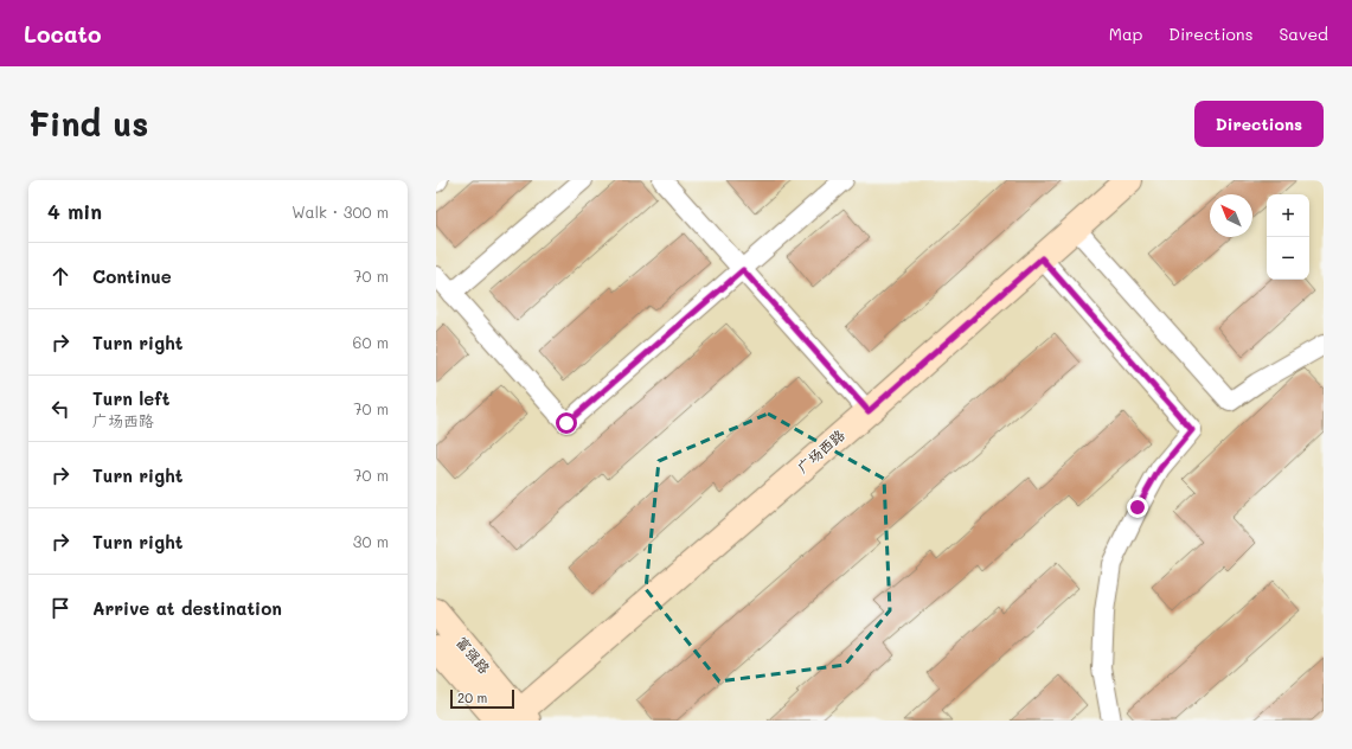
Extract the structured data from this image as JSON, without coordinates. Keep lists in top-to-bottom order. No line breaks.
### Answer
{"streets":{"main road":["广场西路","富强路"]},"crossings":[["广场西路","富强路"]],"scale_bar":"20 m","north":"top left","page":{"header":"Locato","nav":["Map","Directions","Saved"],"buttons":"Directions","title":"Find us","heading":["4 min","Walk · 300 m"],"map_buttons":["+","−"],"list":[["Continue","70 m"],["Turn right","60 m"],["Turn left","广场西路","70 m"],["Turn right","70 m"],["Turn right","30 m"],"Arrive at destination"],"scale":"20 m"}}
